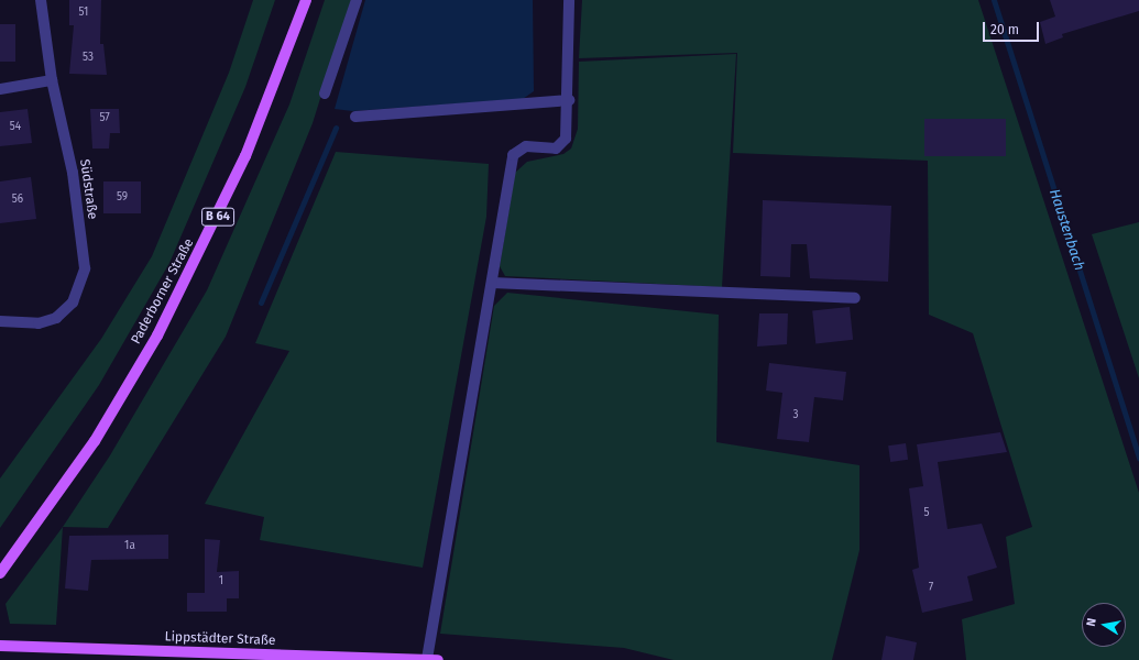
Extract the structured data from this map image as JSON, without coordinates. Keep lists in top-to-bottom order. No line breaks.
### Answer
{"streets":{"main road":["B 64","Paderborner Straße","Lippstädter Straße"],"street":["Südstraße"]},"water":["Haustenbach"],"house_numbers":["51","53","57","54","59","56","3","5","1a","1","7"],"scale_bar":"20 m","north":"left"}
